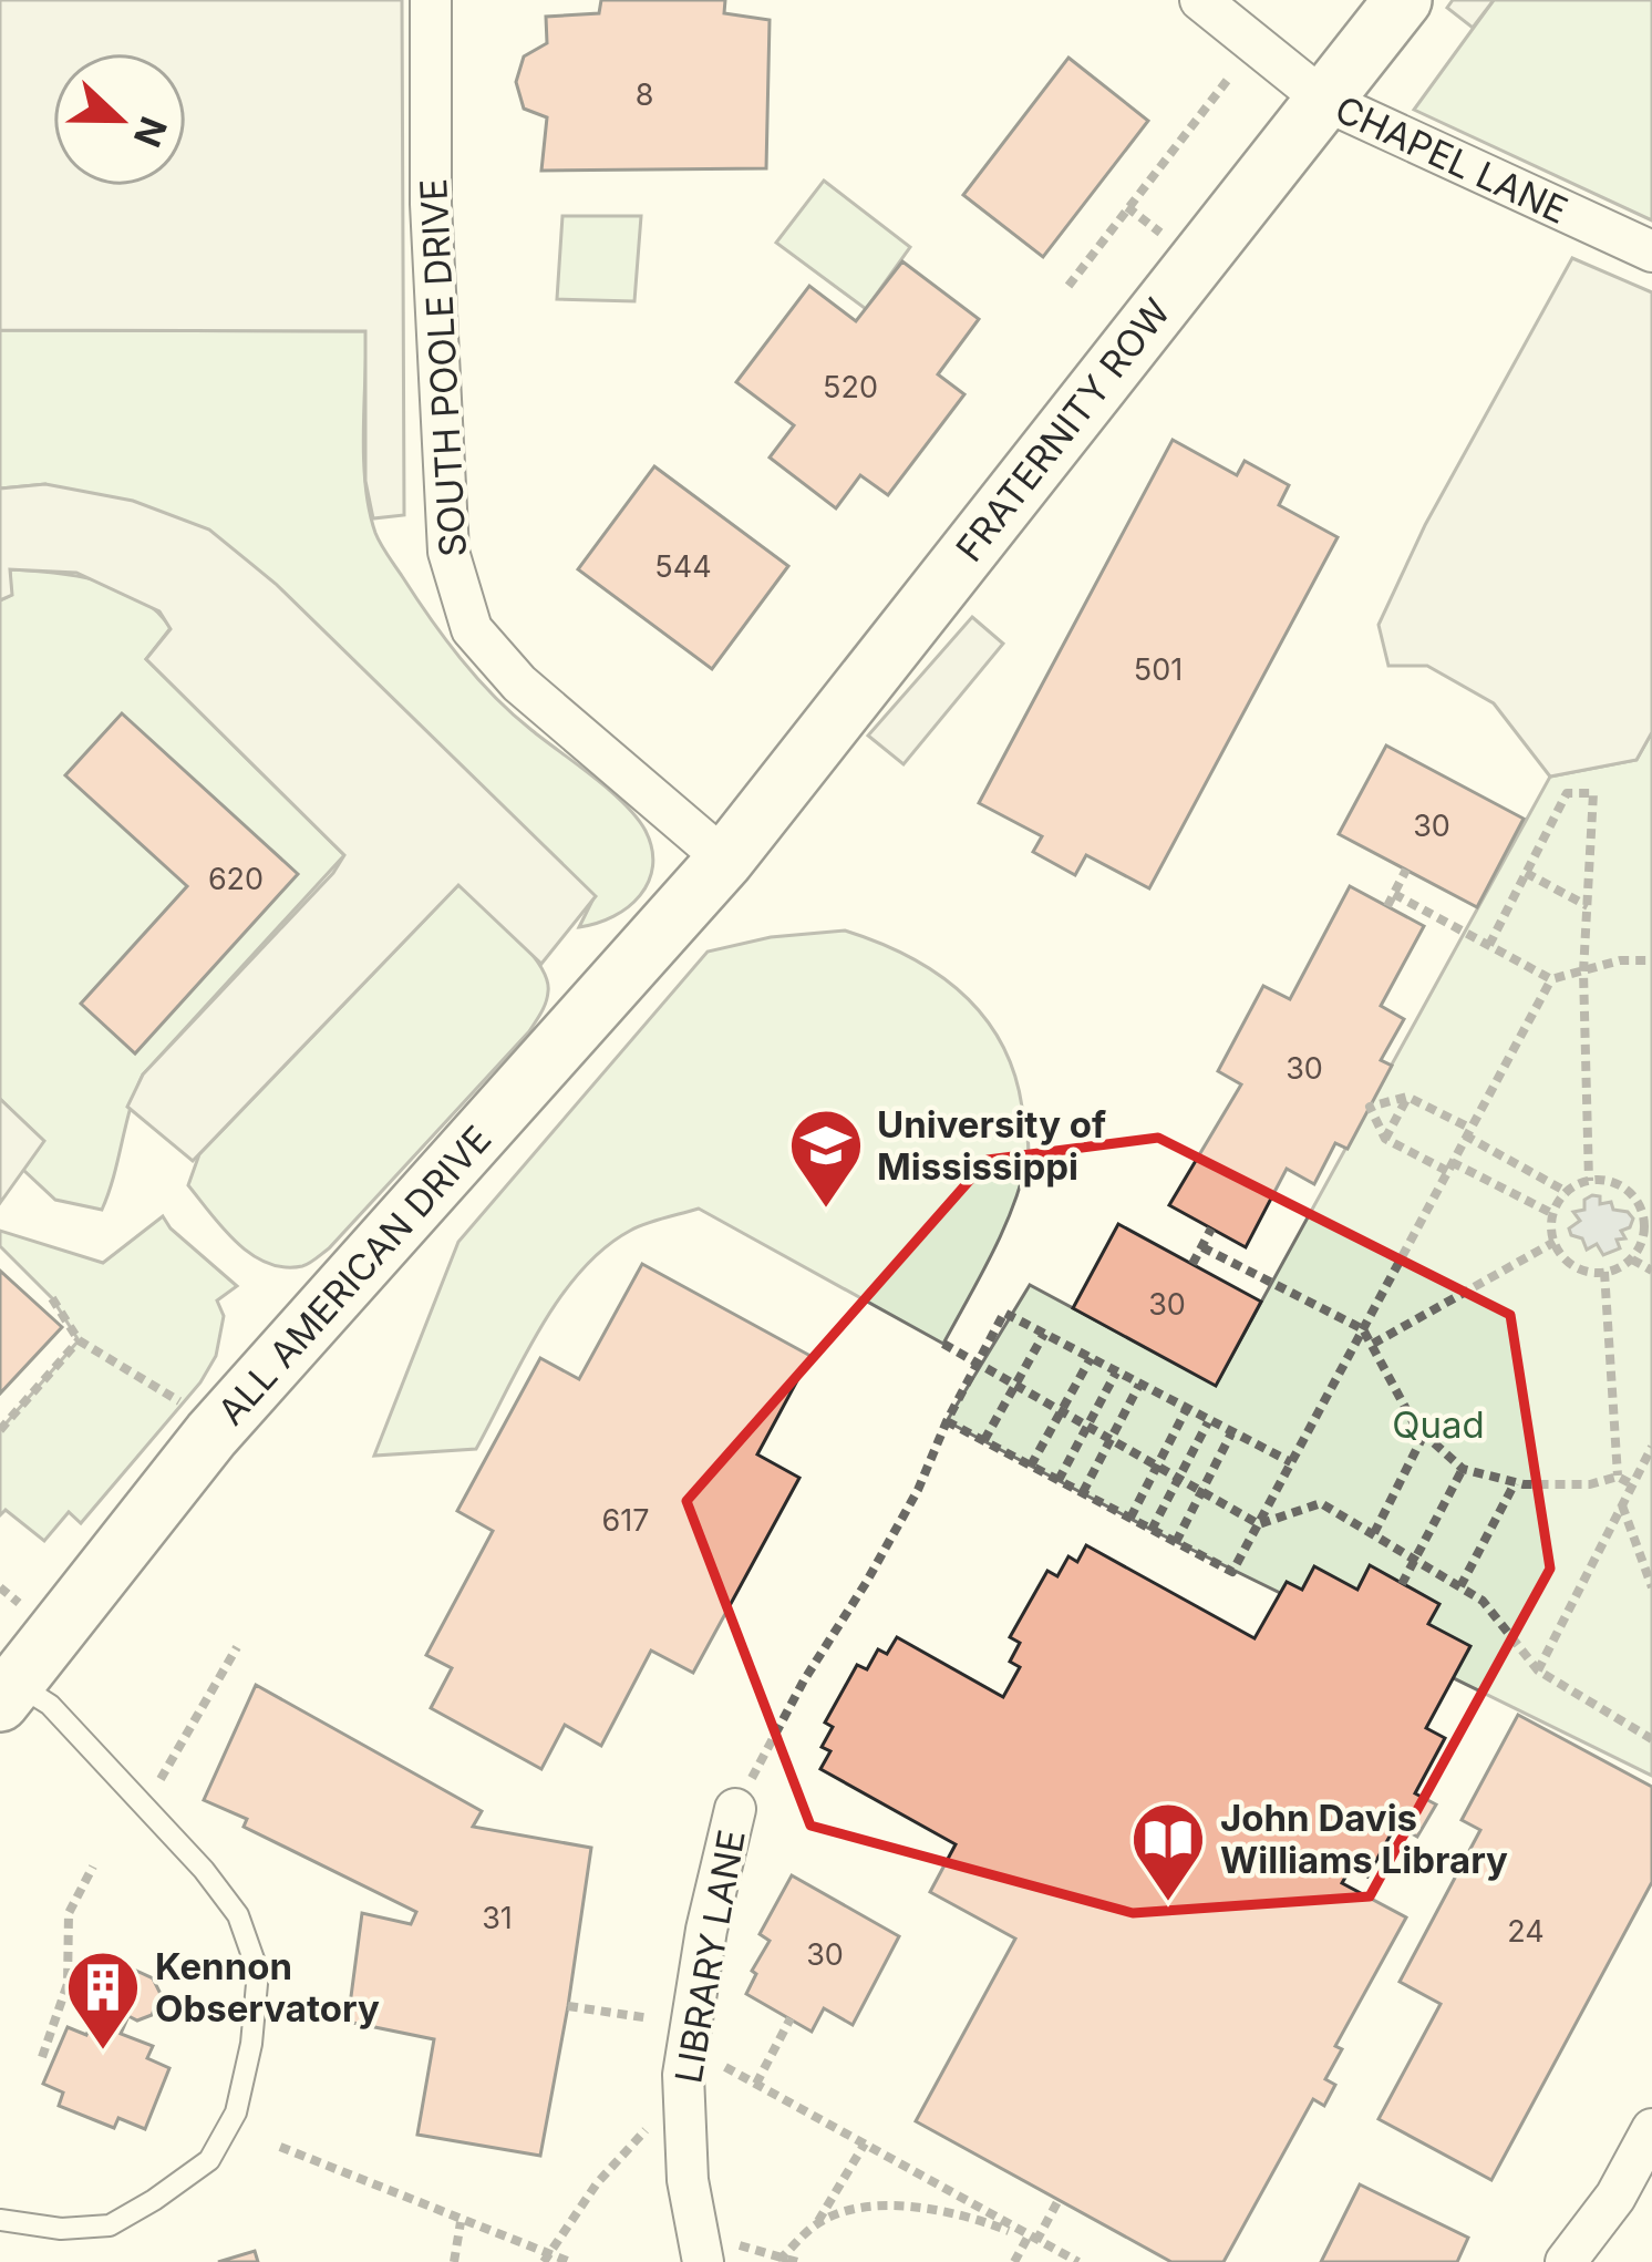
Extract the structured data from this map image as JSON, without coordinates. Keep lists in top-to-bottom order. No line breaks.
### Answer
{"streets":{"street":["CHAPEL LANE","SOUTH POOLE DRIVE","FRATERNITY ROW","ALL AMERICAN DRIVE","LIBRARY LANE"]},"crossings":[["CHAPEL LANE","FRATERNITY ROW"],["SOUTH POOLE DRIVE","FRATERNITY ROW"],["SOUTH POOLE DRIVE","ALL AMERICAN DRIVE"],["FRATERNITY ROW","ALL AMERICAN DRIVE"]],"parks":["Quad"],"places":{"school or university":["University of Mississippi"],"library":["John Davis Williams Library"],"building":["Kennon Observatory"]},"house_numbers":["8","520","544","501","30","620","30","30","617","31","24","30"],"north":"right"}
